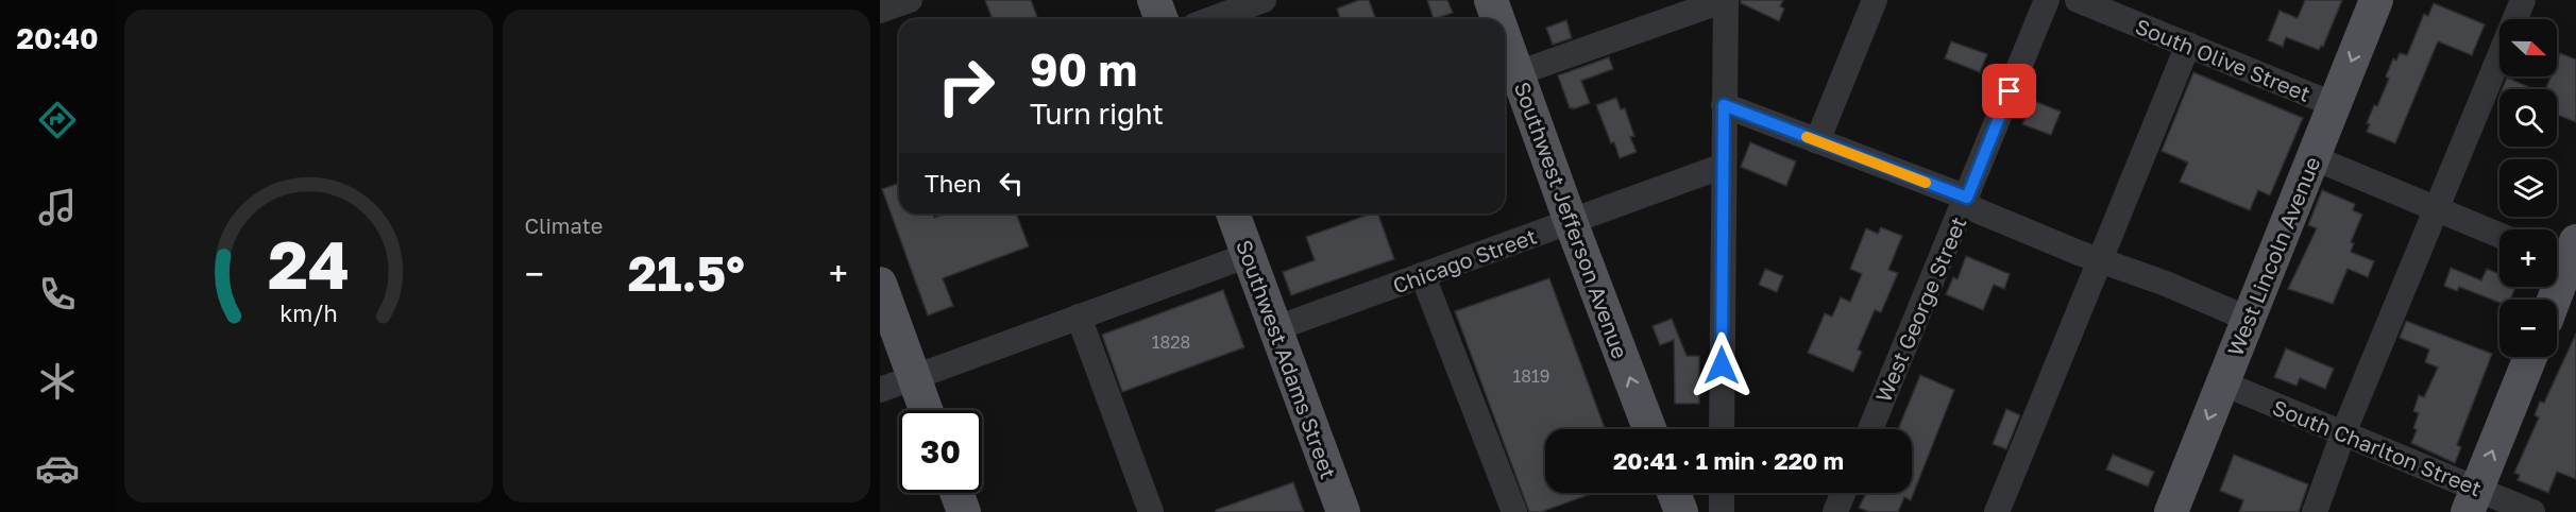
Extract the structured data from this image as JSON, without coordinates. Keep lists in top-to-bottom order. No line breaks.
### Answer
{"streets":{"main road":["Southwest Jefferson Avenue","West Lincoln Avenue","Southwest Adams Street"],"street":["South Olive Street","Chicago Street","West George Street","South Charlton Street"]},"crossings":[["South Olive Street","West Lincoln Avenue"],["Southwest Jefferson Avenue","Chicago Street"],["West Lincoln Avenue","South Charlton Street"],["Chicago Street","Southwest Adams Street"]],"one_way":["Southwest Jefferson Avenue","West Lincoln Avenue"],"house_numbers":["1828","1819"],"north":"right","page":{"tabs":"20:40","tile":"Climate","map_buttons":["+","−"],"turn":["90 m","Turn right"],"then":"Then","heat":["−","21.5°","+"],"limit":"30","trip":"20:41 · 1 min · 220 m","gauge":["24","km/h"]}}
